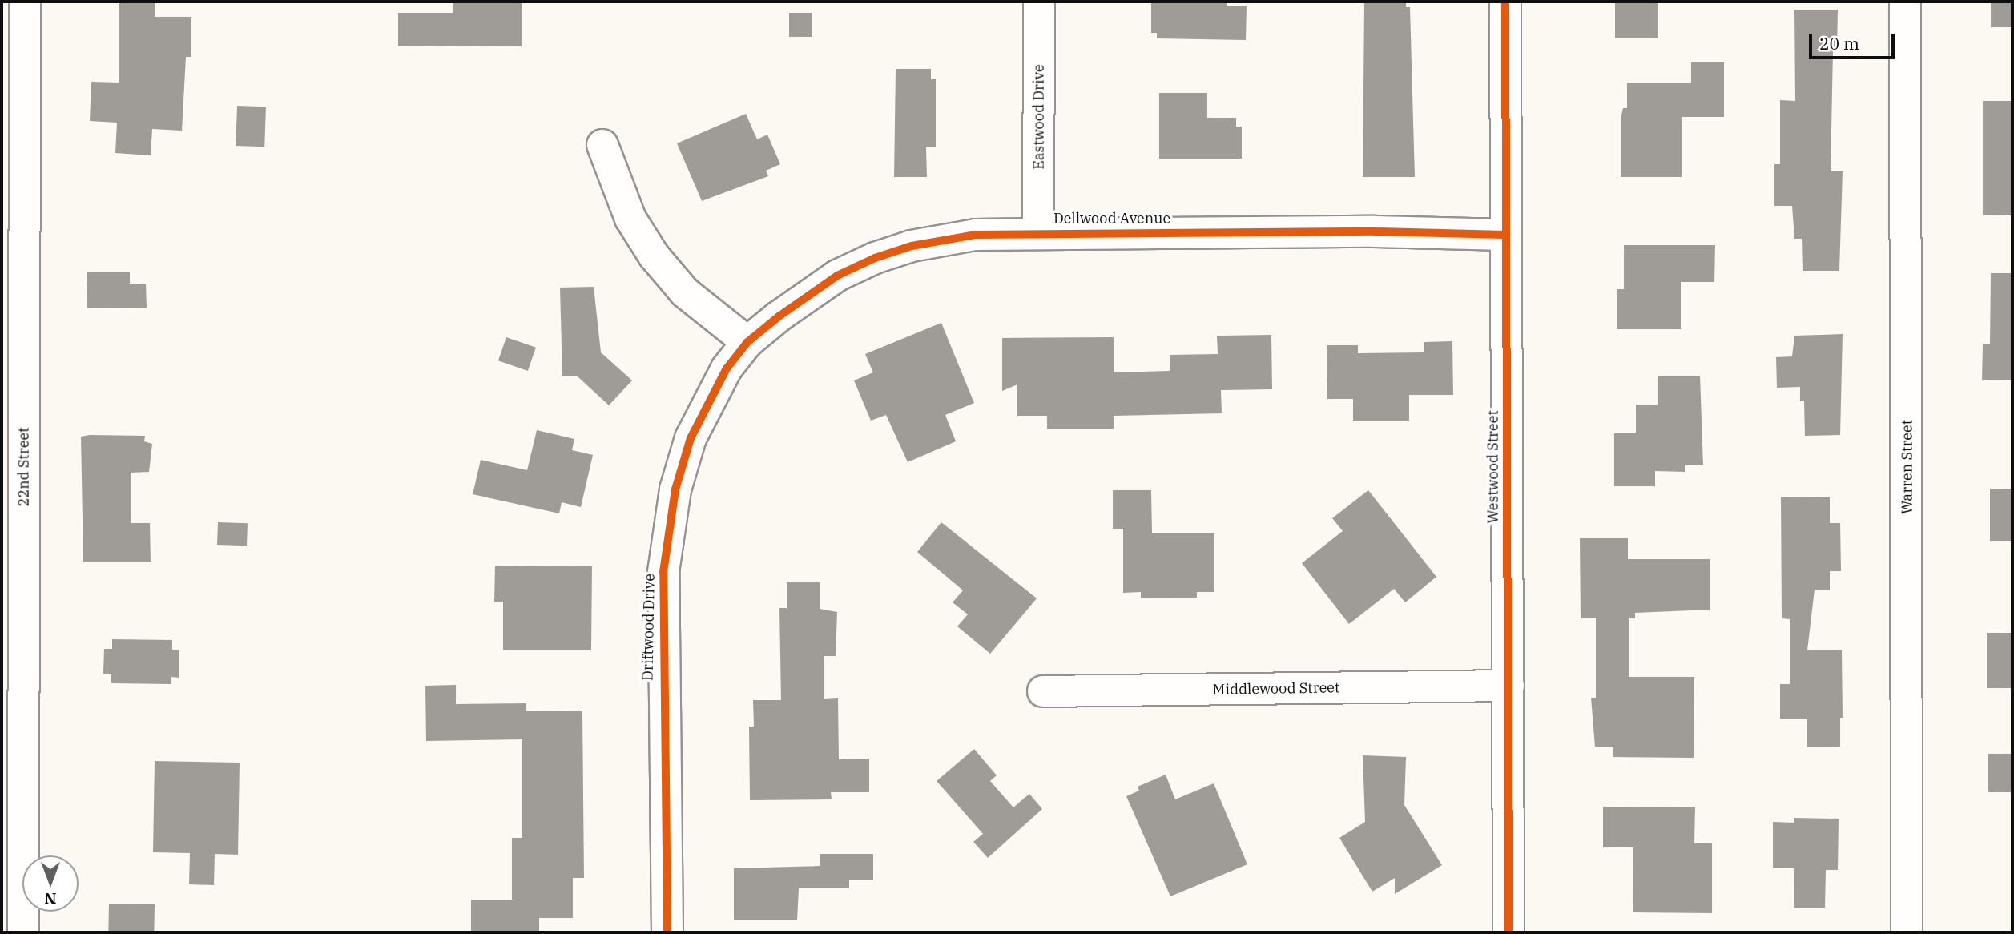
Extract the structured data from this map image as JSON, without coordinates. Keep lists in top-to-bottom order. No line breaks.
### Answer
{"streets":{"street":["Eastwood Drive","Dellwood Avenue","22nd Street","Westwood Street","Warren Street","Driftwood Drive","Middlewood Street"]},"crossings":[["Eastwood Drive","Dellwood Avenue"],["Dellwood Avenue","Westwood Street"],["Dellwood Avenue","Driftwood Drive"],["Westwood Street","Middlewood Street"]],"scale_bar":"20 m","north":"bottom"}
